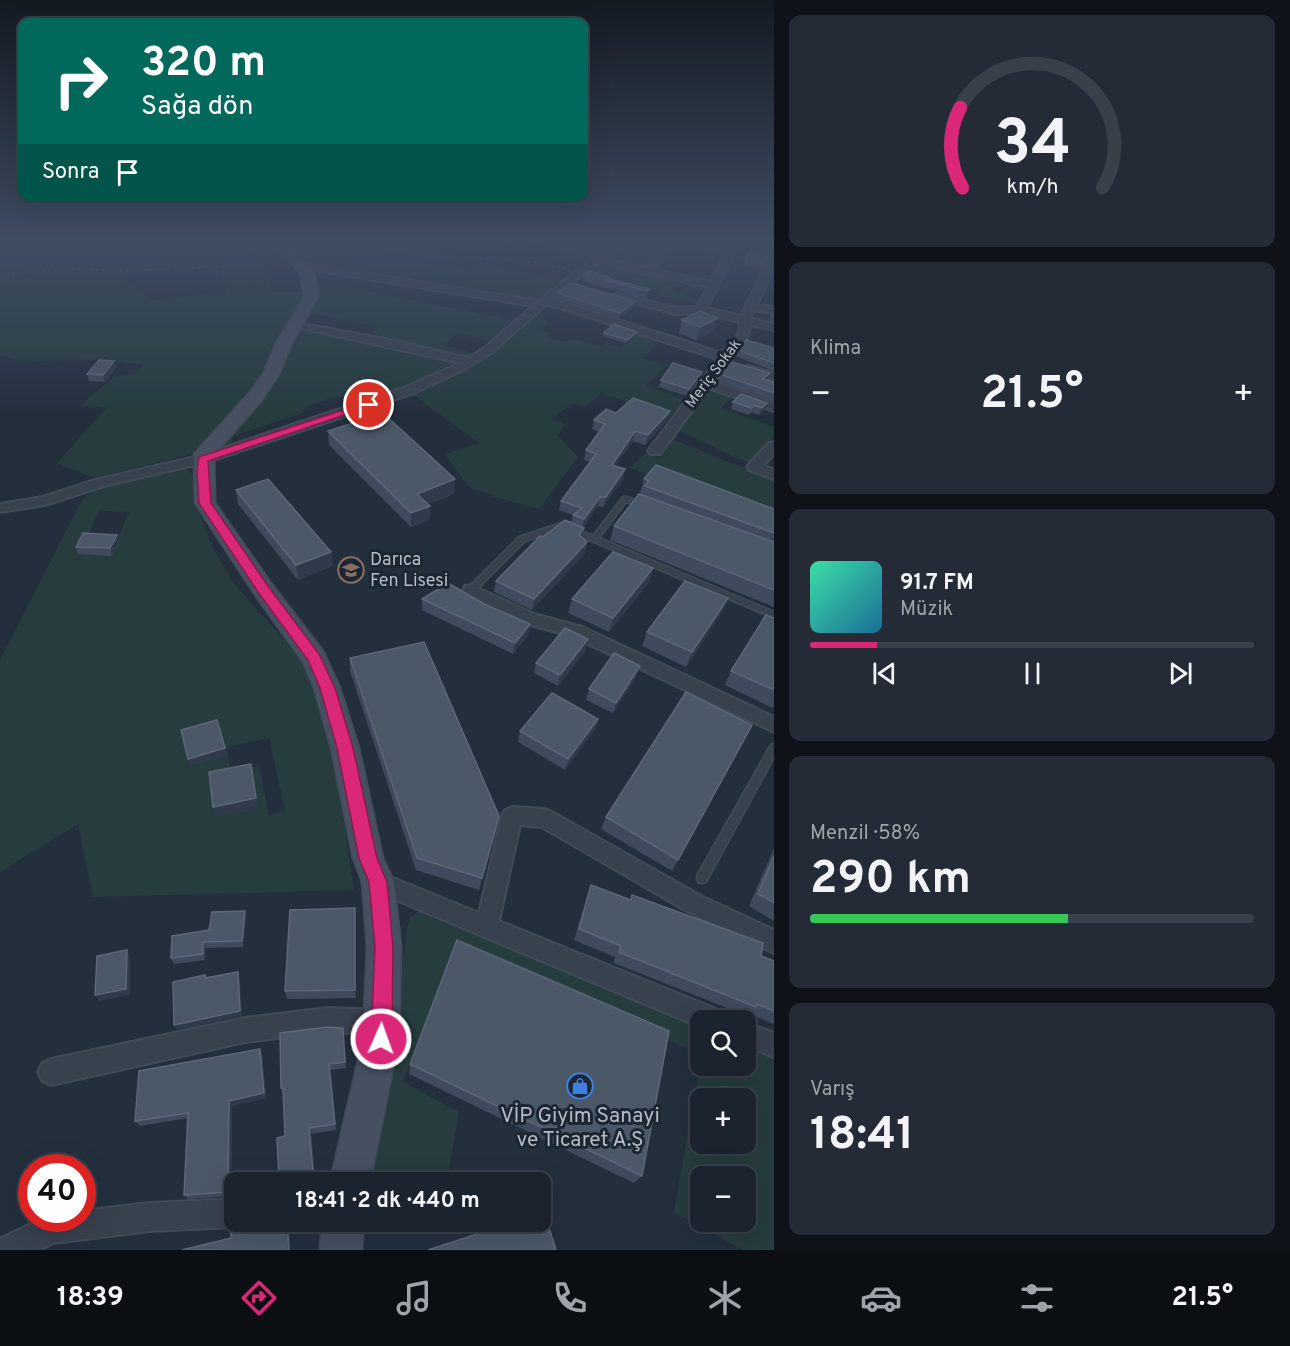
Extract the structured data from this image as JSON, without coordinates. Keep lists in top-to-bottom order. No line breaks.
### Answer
{"streets":{"street":["Meriç Sokak"]},"places":{"school or university":["Darıca Fen Lisesi"],"shop":["VİP Giyim Sanayi ve Ticaret A.Ş"]},"page":{"turn":["320 m","Sağa dön"],"then":"Sonra","tile":["Klima",["Menzil · 58%","290 km"],["Varış","18:41"]],"heat":["−","21.5°","+"],"song":["91.7 FM","Müzik"],"map_buttons":["+","−"],"limit":"40","trip":"18:41 · 2 dk · 440 m","tabs":["18:39","21.5°"],"gauge":["34","km/h"]}}
